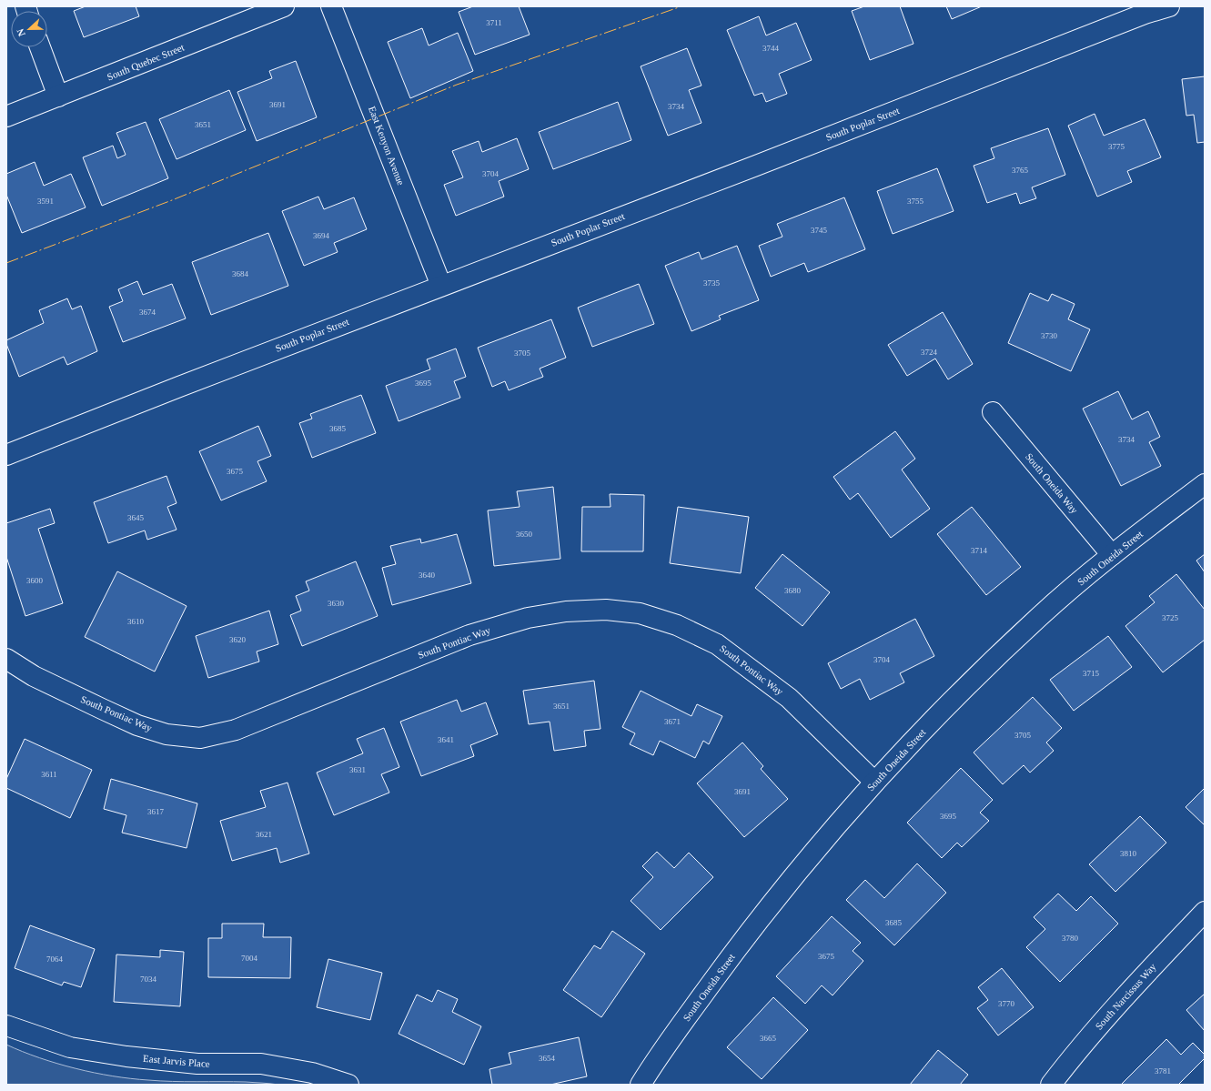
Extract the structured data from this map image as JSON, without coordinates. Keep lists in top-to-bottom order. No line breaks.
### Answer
{"streets":{"street":["South Quebec Street","South Poplar Street","East Kenyon Avenue","South Oneida Way","South Oneida Street","South Pontiac Way","South Narcissus Way","East Jarvis Place"]},"crossings":[["South Poplar Street","East Kenyon Avenue"],["South Oneida Way","South Oneida Street"],["South Oneida Street","South Pontiac Way"]],"house_numbers":["3711","3744","3691","3734","3651","3775","3765","3704","3591","3755","3745","3694","3684","3735","3674","3730","3724","3705","3695","3685","3734","3675","3645","3650","3714","3640","3600","3680","3630","3725","3610","3620","3704","3715","3651","3671","3705","3641","3631","3611","3691","3617","3695","3621","3810","3685","3780","3675","7004","7064","7034","3770","3665","3654","3781"],"north":"left"}
